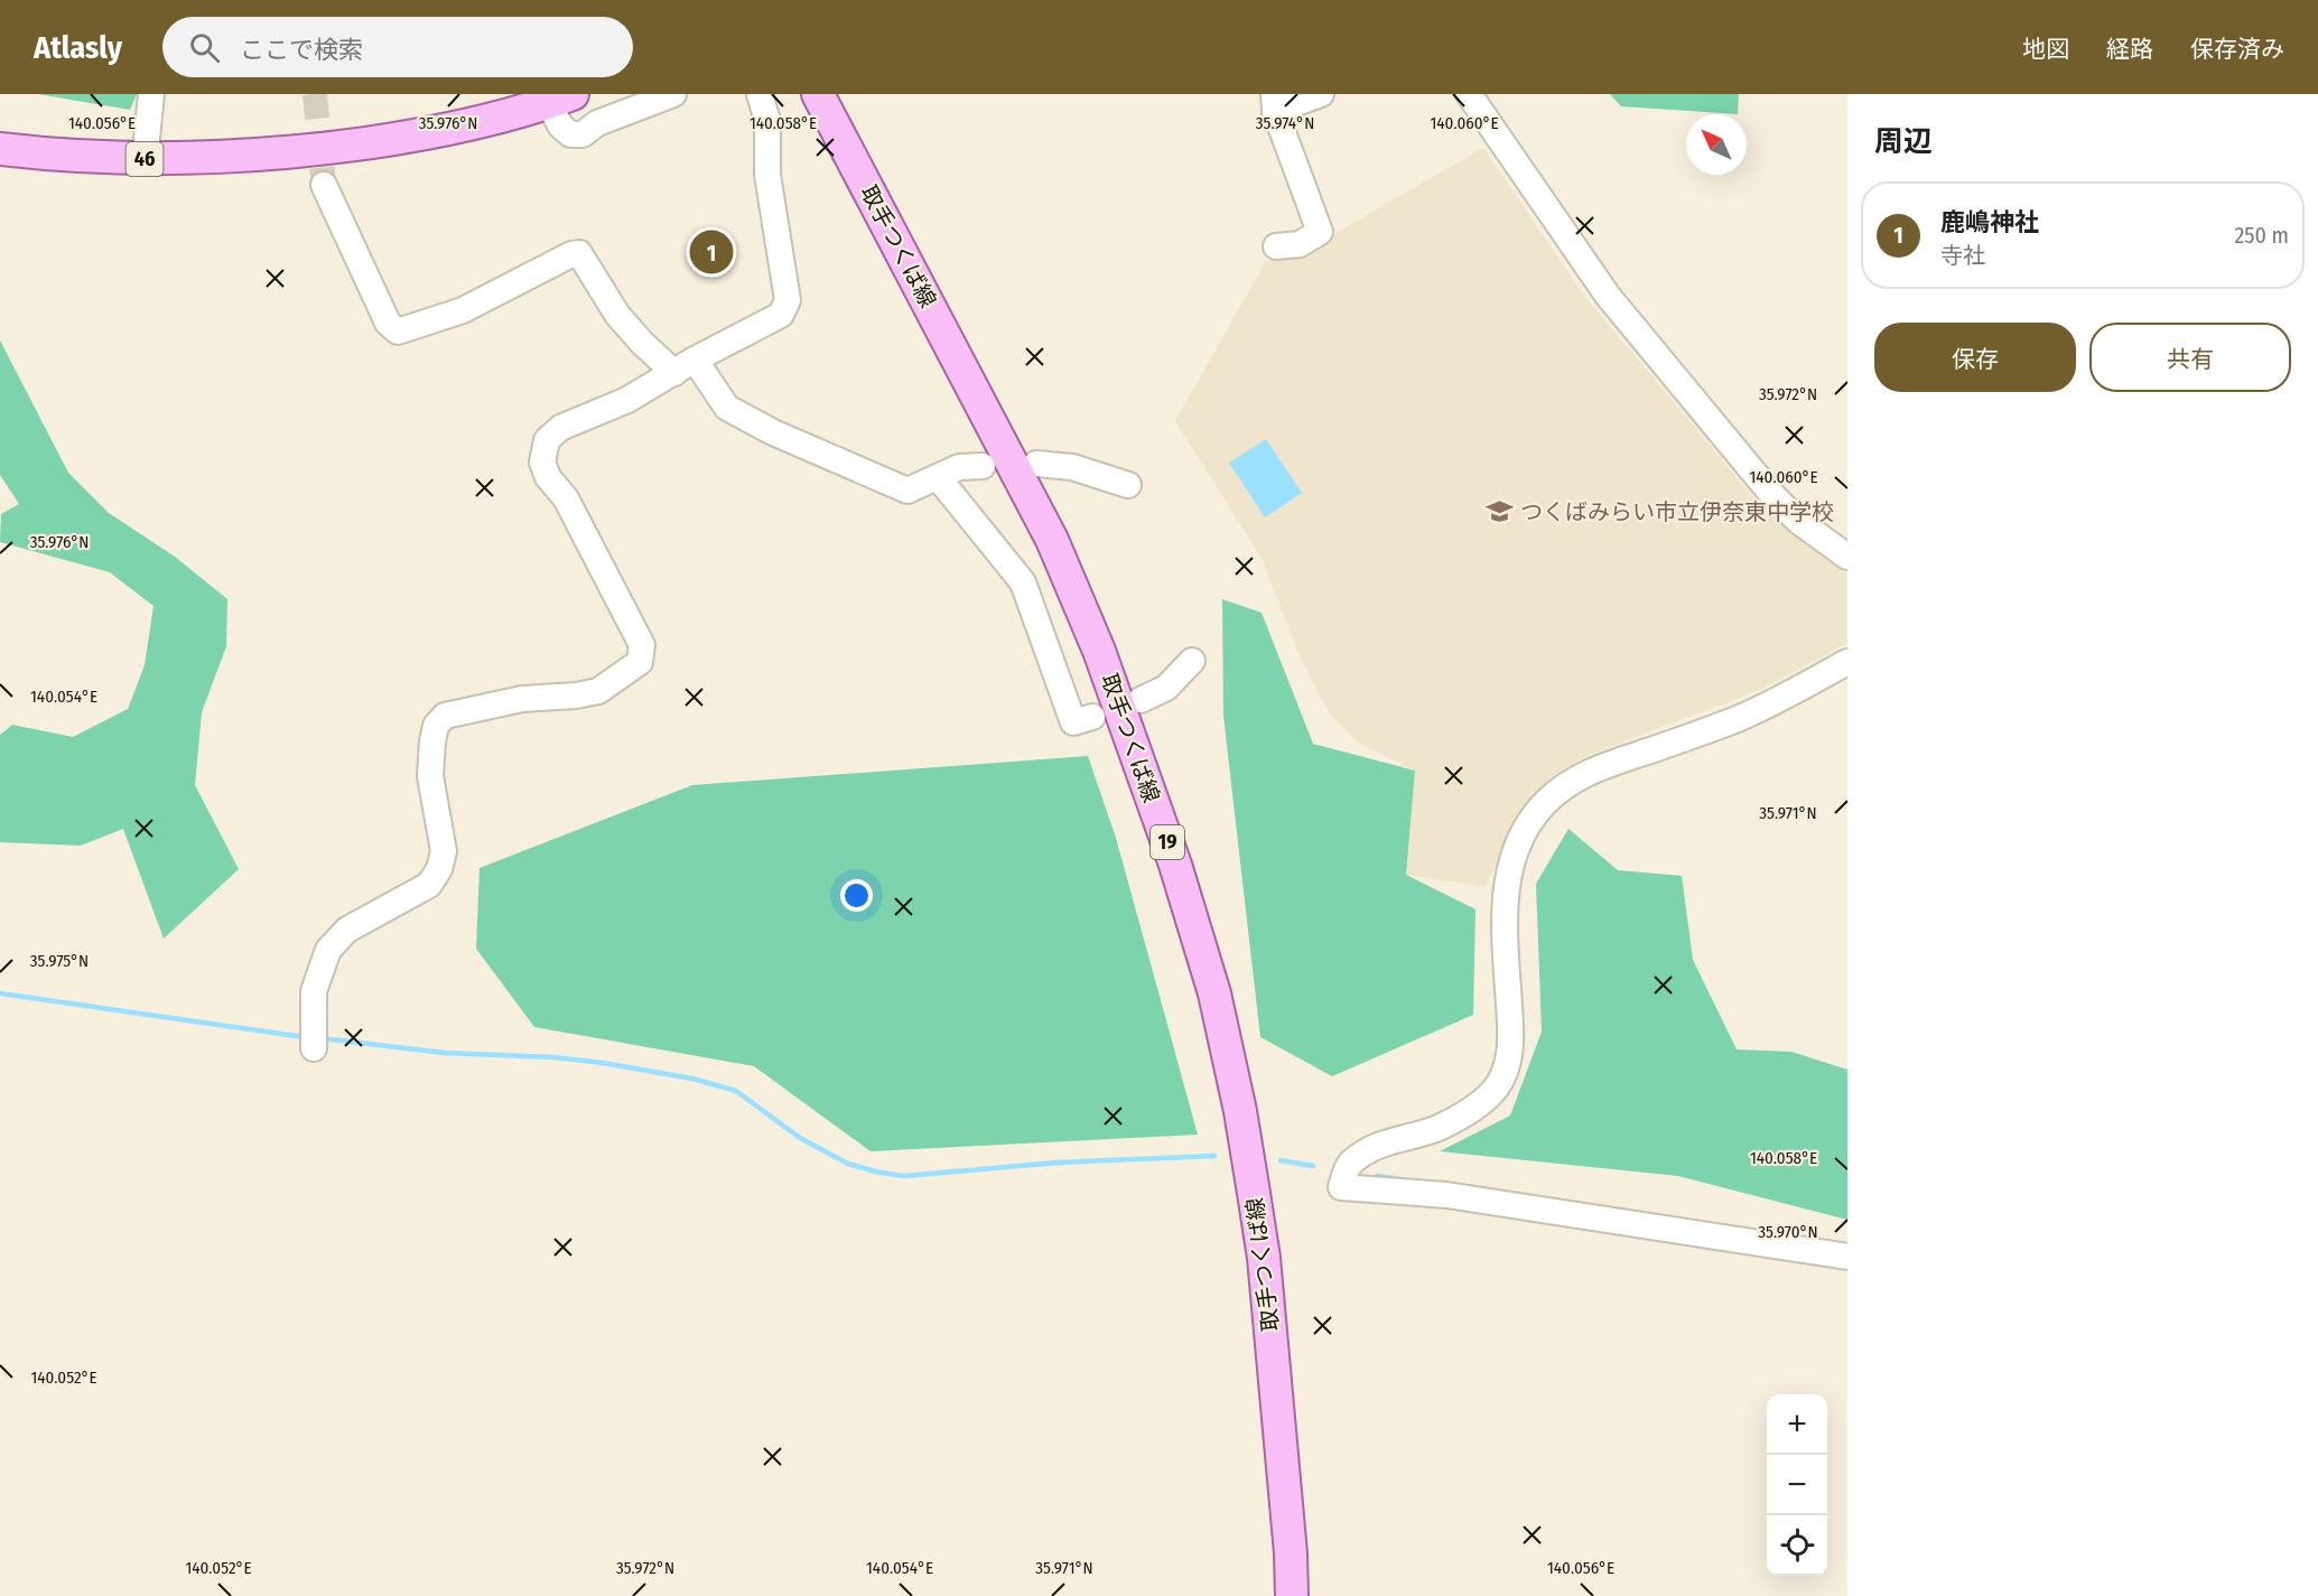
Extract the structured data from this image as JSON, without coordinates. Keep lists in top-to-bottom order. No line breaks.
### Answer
{"streets":{"main road":["46","取手つくば線","19"]},"places":{"school or university":["つくばみらい市立伊奈東中学校"]},"north":"top left","page":{"header":"Atlasly","search":"ここで検索","nav":["地図","経路","保存済み"],"heading":"周辺","list":[{"mark":"1","name":"鹿嶋神社","note":"寺社","value":"250 m"}],"pins":"1","buttons":["保存","共有"],"map_buttons":["+","−"]},"coordinates":["140.056°E","35.976°N","140.058°E","35.974°N","140.060°E","35.972°N","140.054°E","35.971°N","35.975°N","35.970°N","140.052°E"]}
